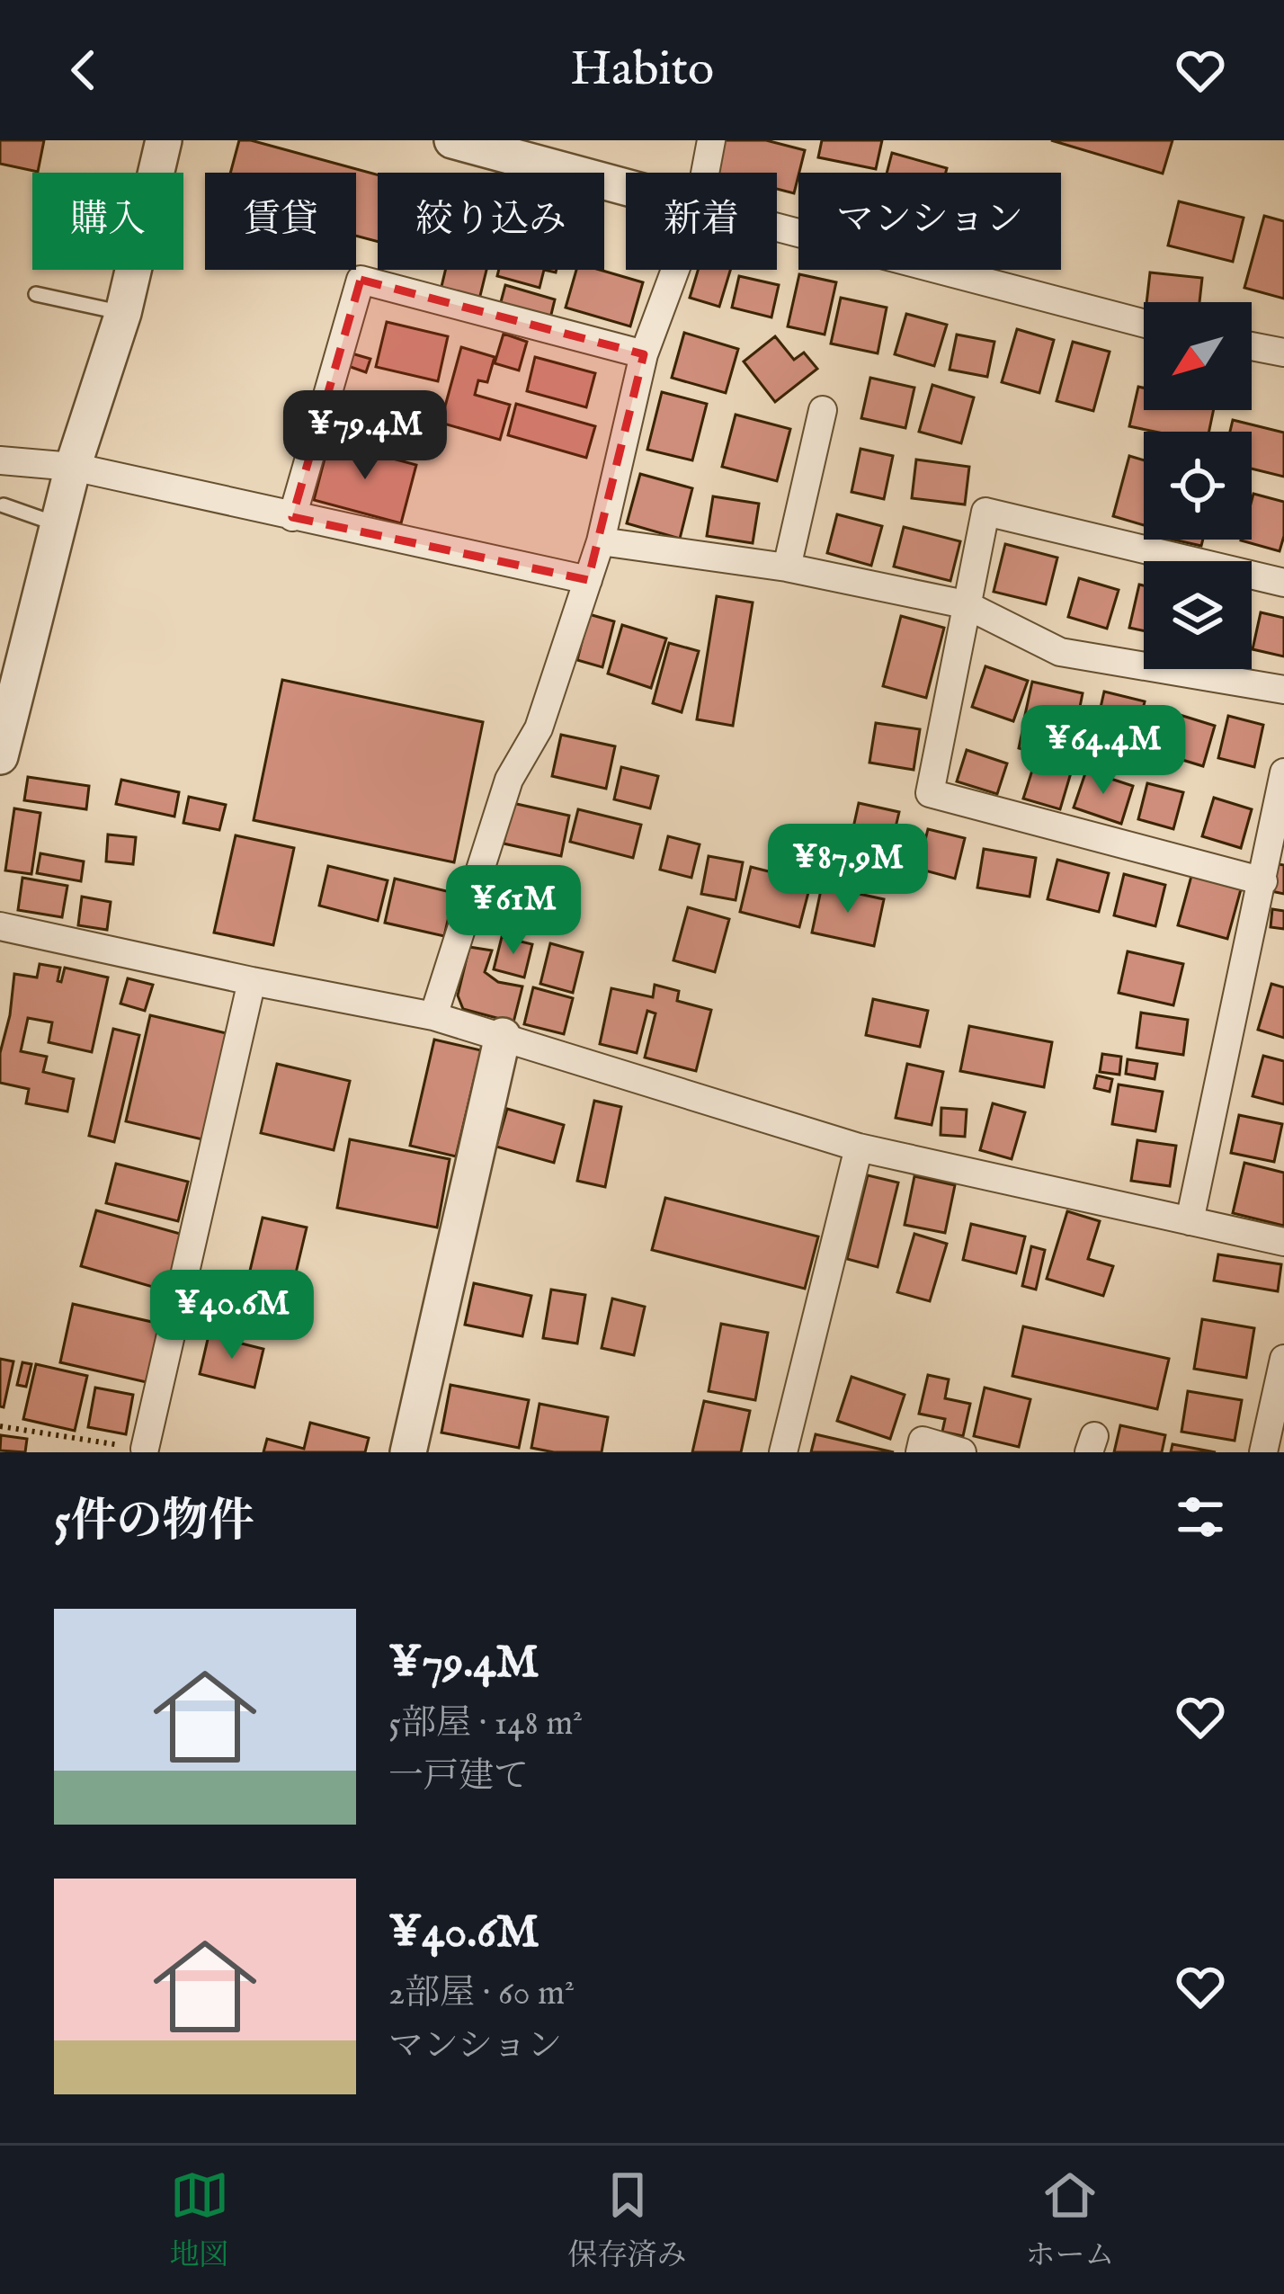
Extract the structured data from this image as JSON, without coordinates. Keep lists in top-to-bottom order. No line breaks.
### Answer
{"north":"bottom left","page":{"header":"Habito","chip":["購入","賃貸","絞り込み","新着","マンション"],"price":["¥79.4M","¥64.4M","¥87.9M","¥61M","¥40.6M"],"heading":"5件の物件","list":[{"name":"¥79.4M","note":"5部屋 · 148 m² · 一戸建て"},{"name":"¥40.6M","note":"2部屋 · 60 m² · マンション"}],"tabs":["地図","保存済み","ホーム"]}}
